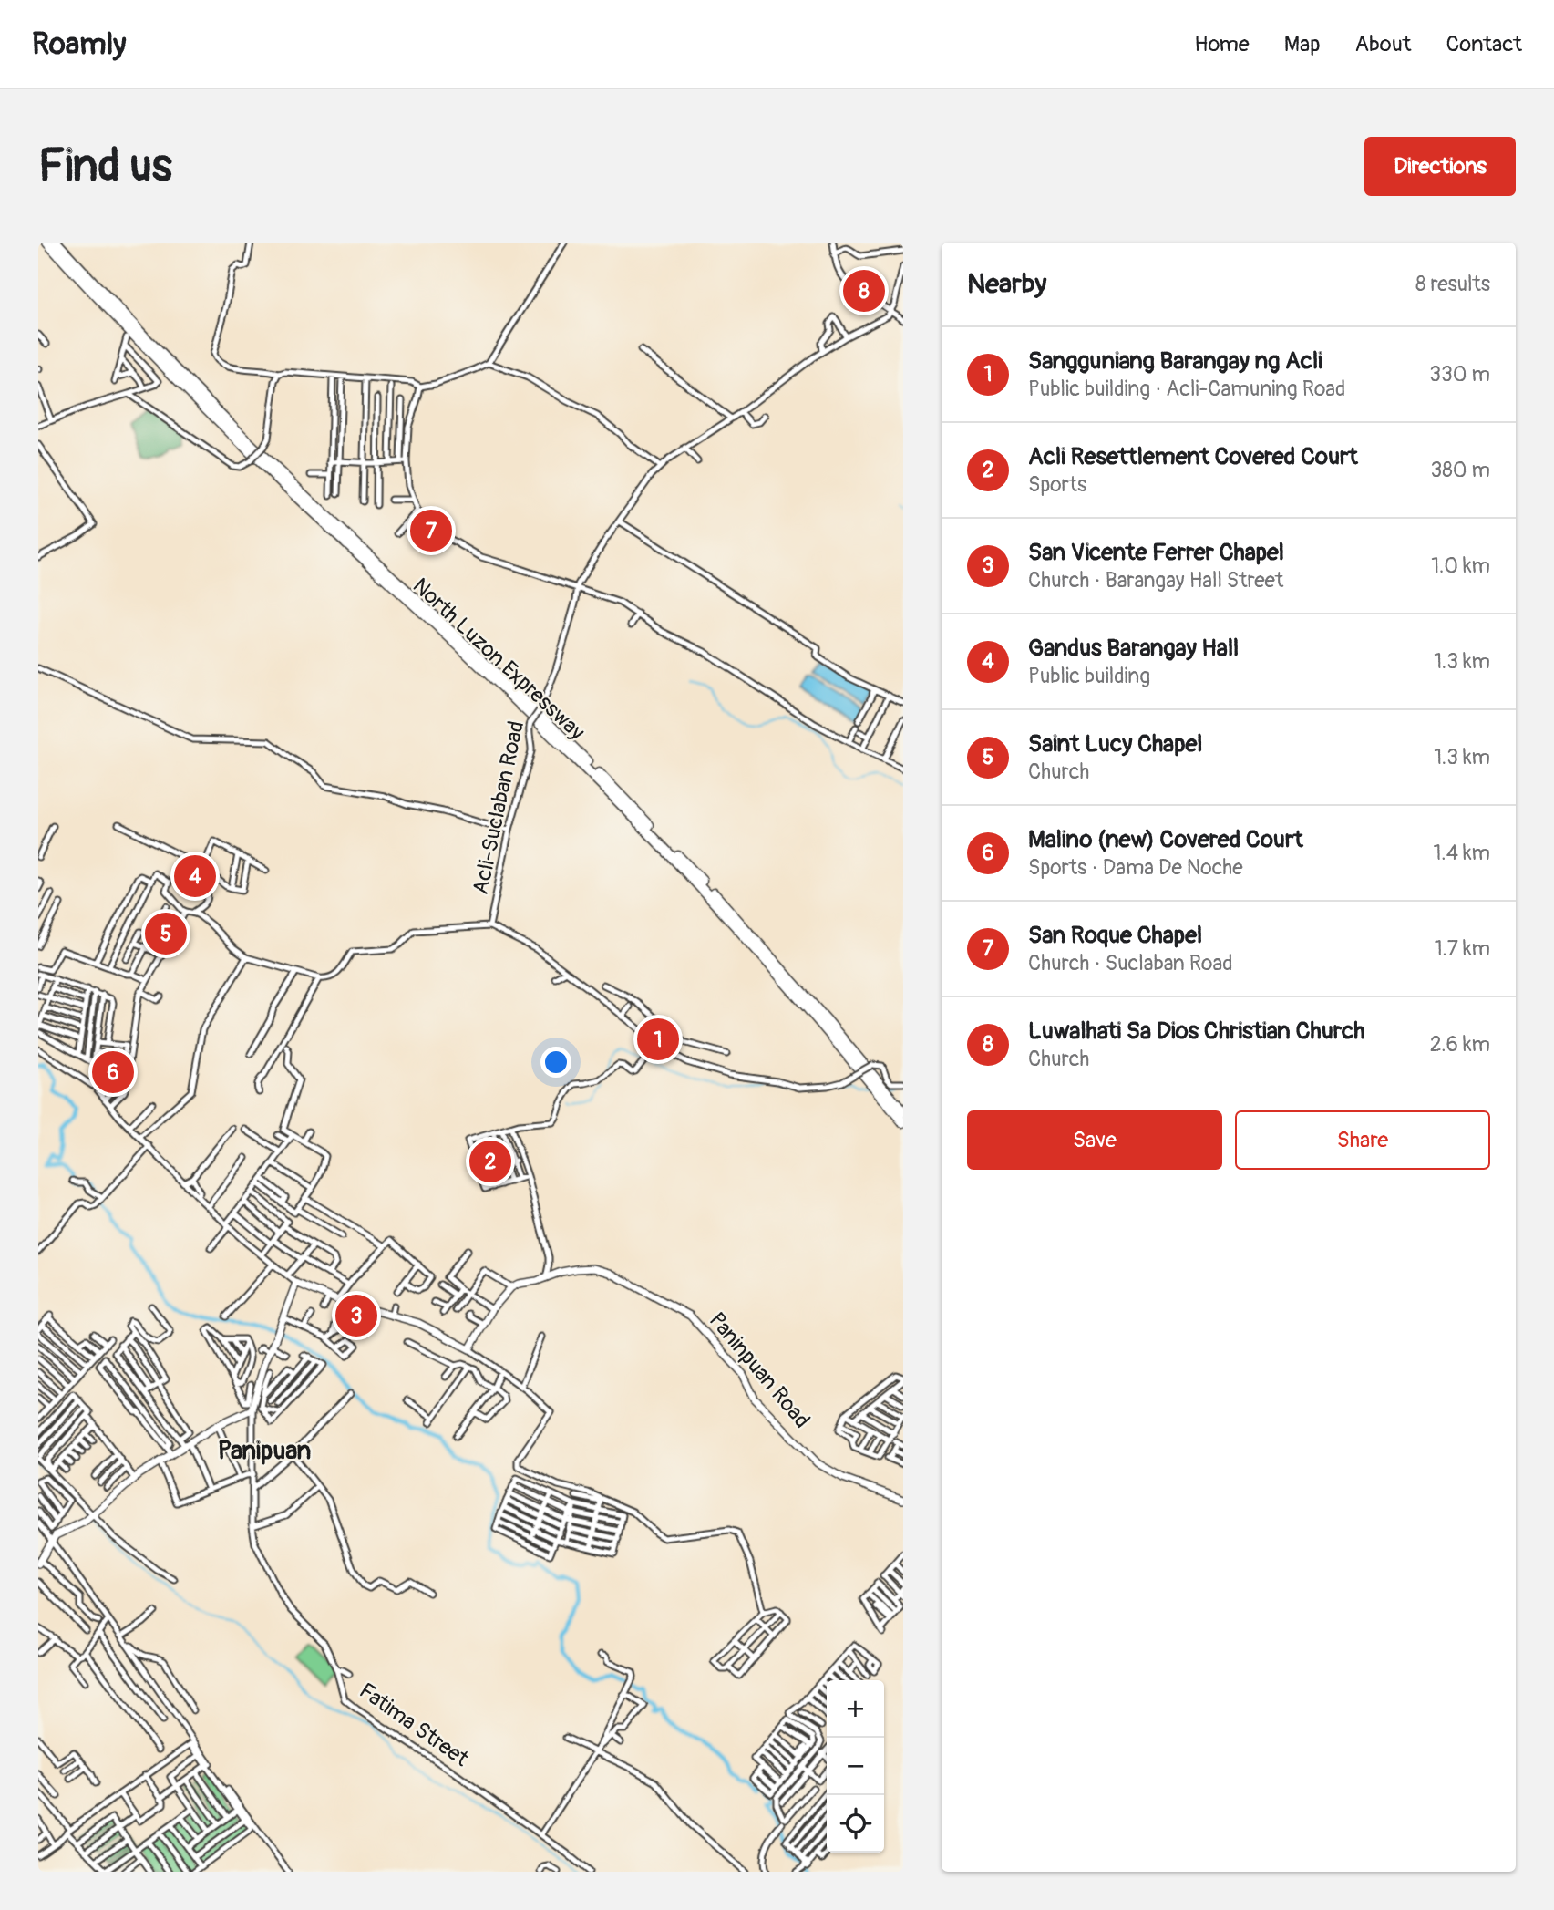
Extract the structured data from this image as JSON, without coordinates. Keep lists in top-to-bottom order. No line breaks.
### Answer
{"streets":{"highway":["North Luzon Expressway"],"main road":["Paninpuan Road"],"street":["Acli-Suclaban Road","Fatima Street"]},"districts":["Panipuan"],"page":{"header":"Roamly","nav":["Home","Map","About","Contact"],"buttons":["Directions",["Save","Share"]],"title":"Find us","heading":["Nearby","8 results"],"pins":["8","7","4","5","1","6","2","3"],"list":[{"mark":"1","name":"Sangguniang Barangay ng Acli","note":"Public building · Acli-Camuning Road","value":"330 m"},{"mark":"2","name":"Acli Resettlement Covered Court","note":"Sports","value":"380 m"},{"mark":"3","name":"San Vicente Ferrer Chapel","note":"Church · Barangay Hall Street","value":"1.0 km"},{"mark":"4","name":"Gandus Barangay Hall","note":"Public building","value":"1.3 km"},{"mark":"5","name":"Saint Lucy Chapel","note":"Church","value":"1.3 km"},{"mark":"6","name":"Malino (new) Covered Court","note":"Sports · Dama De Noche","value":"1.4 km"},{"mark":"7","name":"San Roque Chapel","note":"Church · Suclaban Road","value":"1.7 km"},{"mark":"8","name":"Luwalhati Sa Dios Christian Church","note":"Church","value":"2.6 km"}],"map_buttons":["+","−"]}}
